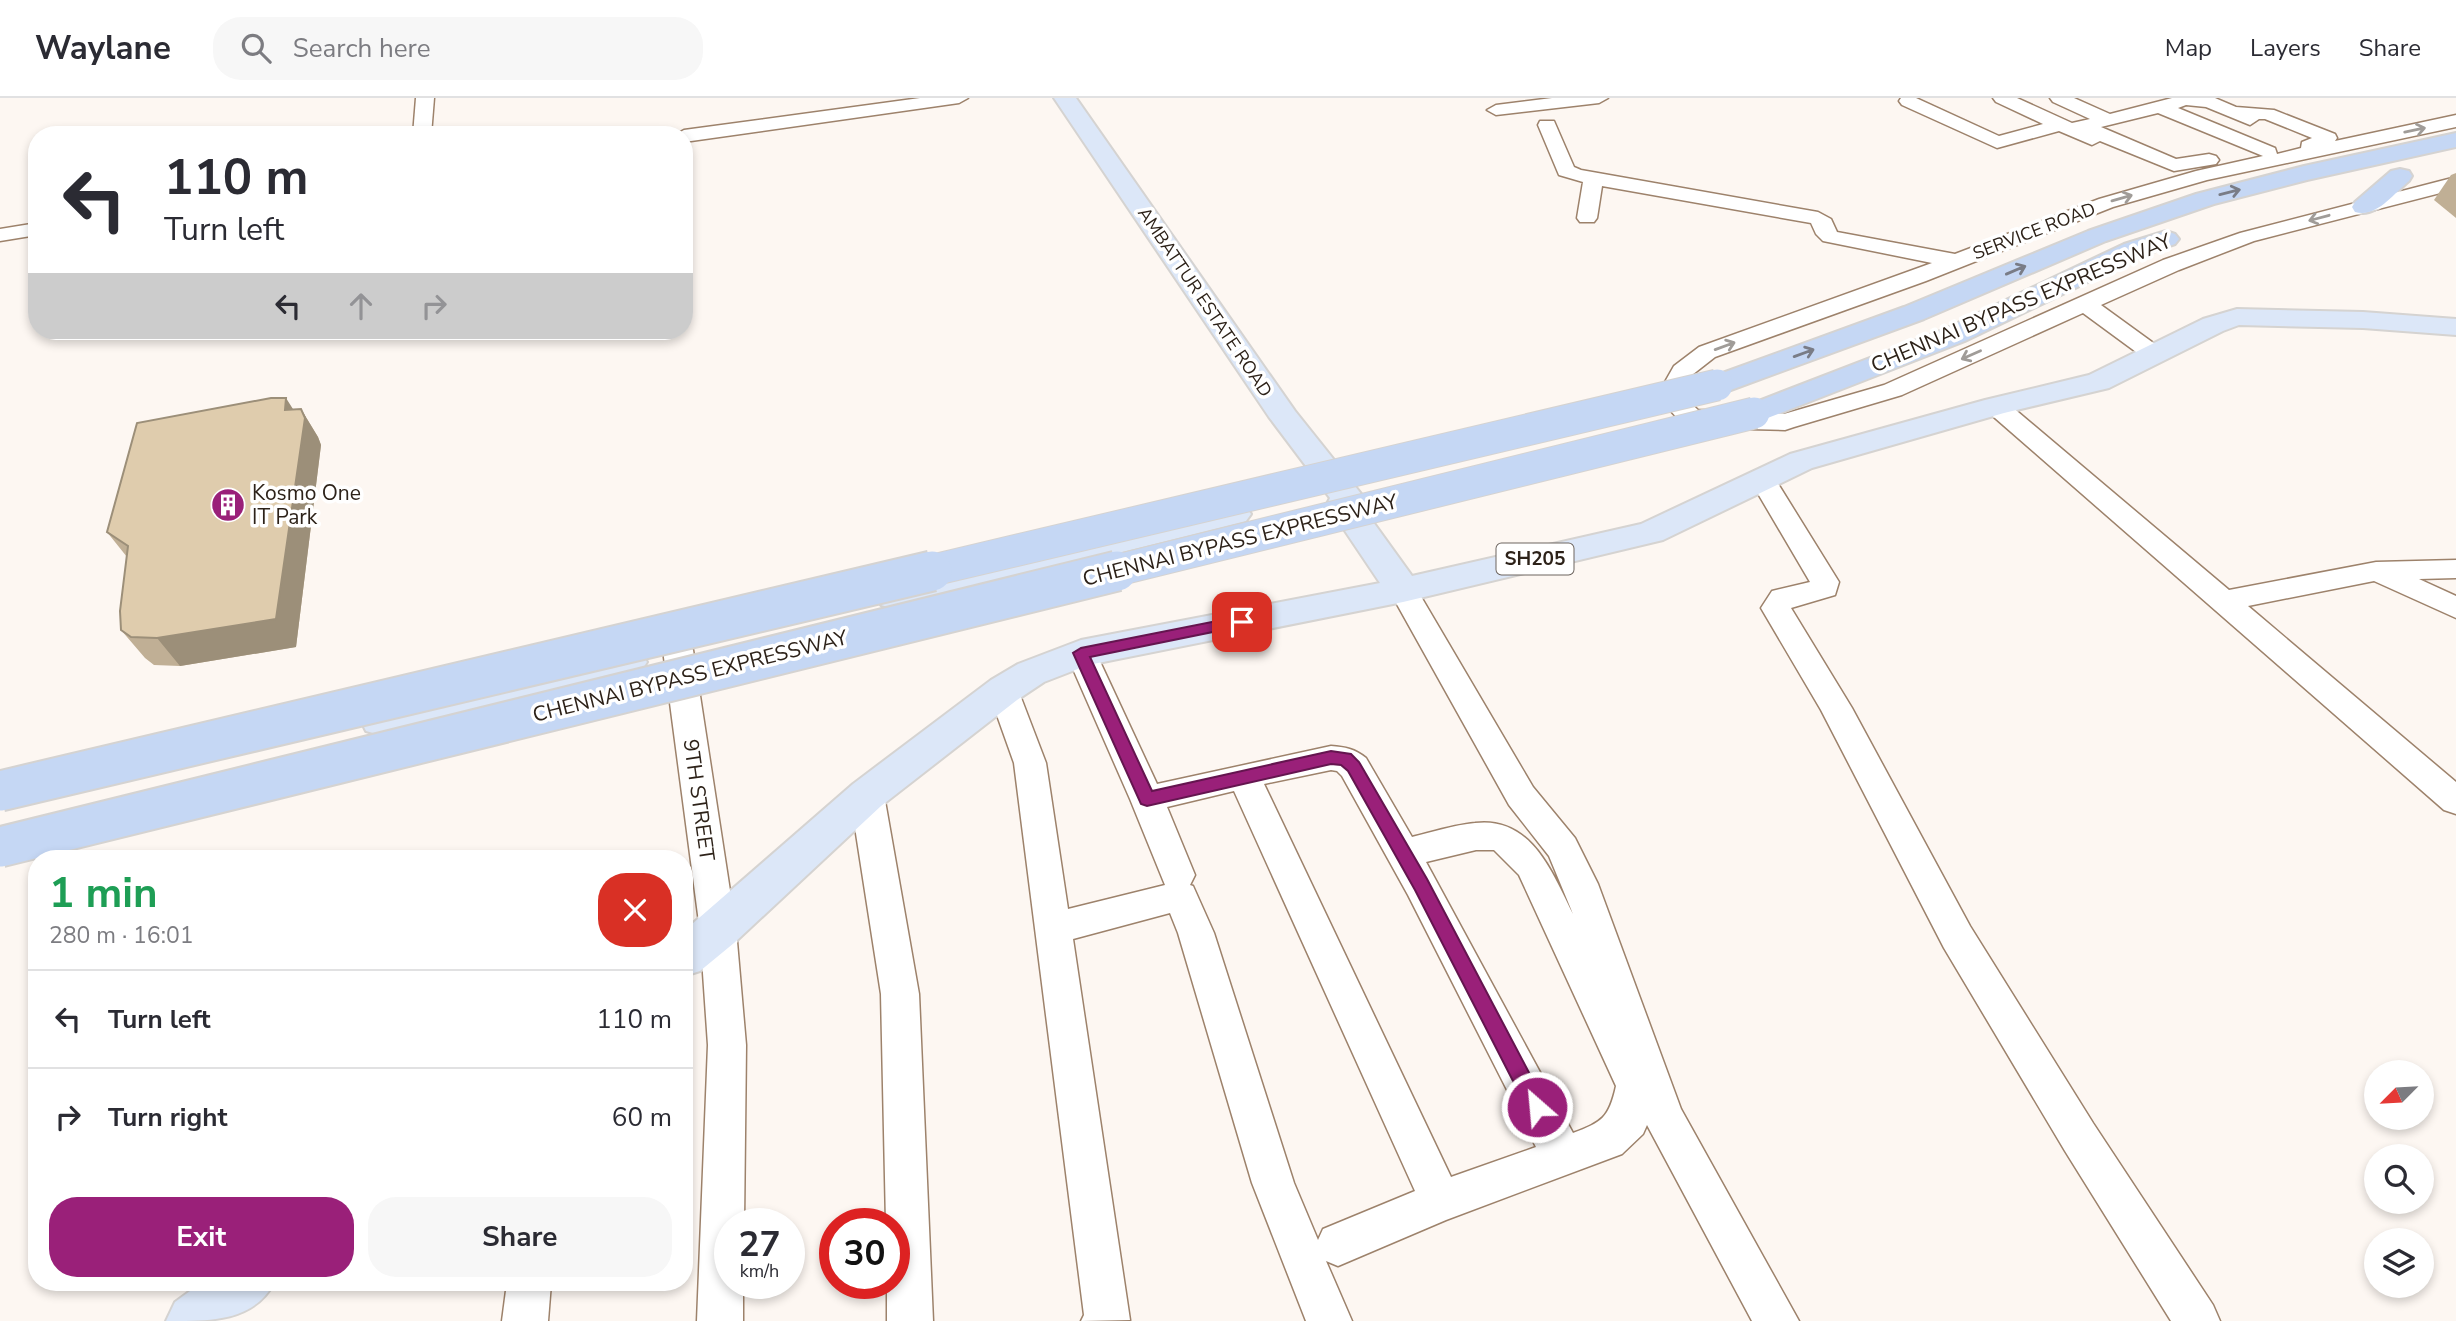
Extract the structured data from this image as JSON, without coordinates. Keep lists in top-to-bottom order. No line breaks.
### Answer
{"streets":{"highway":["CHENNAI BYPASS EXPRESSWAY"],"main road":["AMBATTUR ESTATE ROAD","SH205"],"street":["SERVICE ROAD","9TH STREET"]},"crossings":[["AMBATTUR ESTATE ROAD","SH205"],["SH205","9TH STREET"]],"places":{"building":["Kosmo One IT Park"]},"north":"bottom left","page":{"header":"Waylane","search":"Search here","nav":["Map","Layers","Share"],"turn":["110 m","Turn left"],"heading":["1 min","280 m · 16:01"],"list":[{"name":"Turn left","value":"110 m"},{"name":"Turn right","value":"60 m"}],"buttons":["Exit","Share"],"speed":"27 km/h","limit":"30"}}
